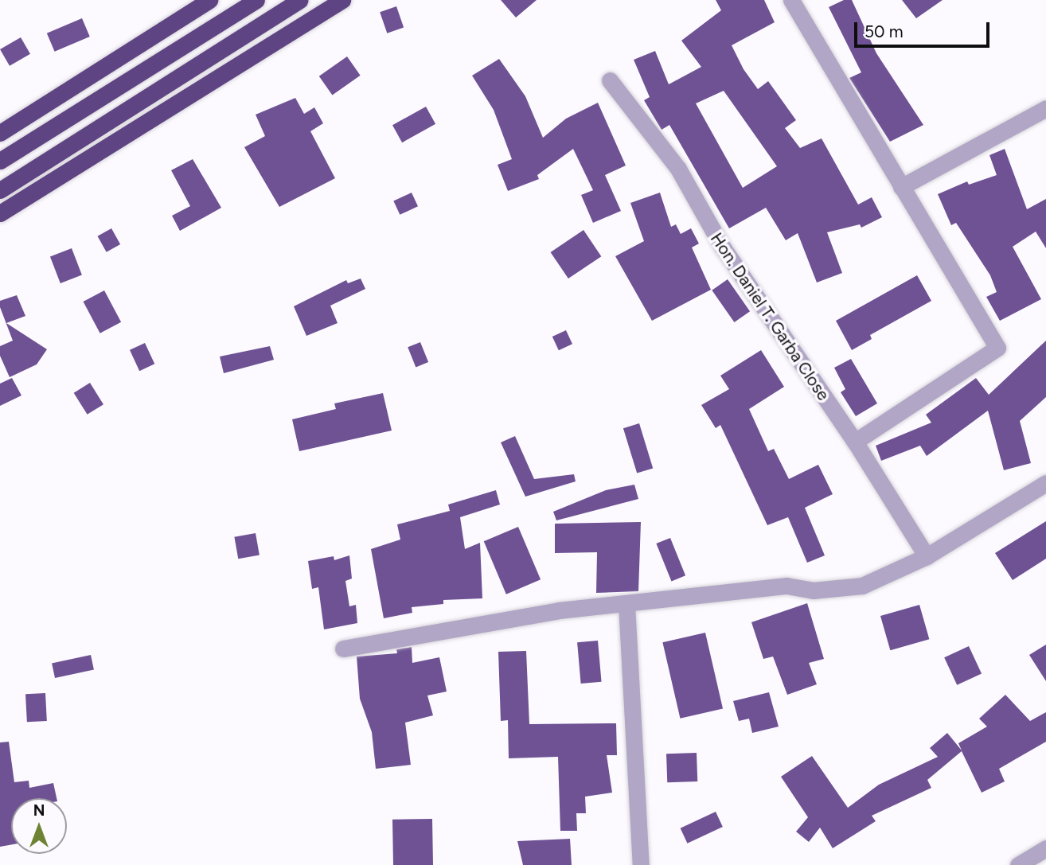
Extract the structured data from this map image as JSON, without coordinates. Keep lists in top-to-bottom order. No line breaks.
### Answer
{"streets":{"street":["Hon. Daniel T. Garba Close"]},"scale_bar":"50 m","north":"top"}
